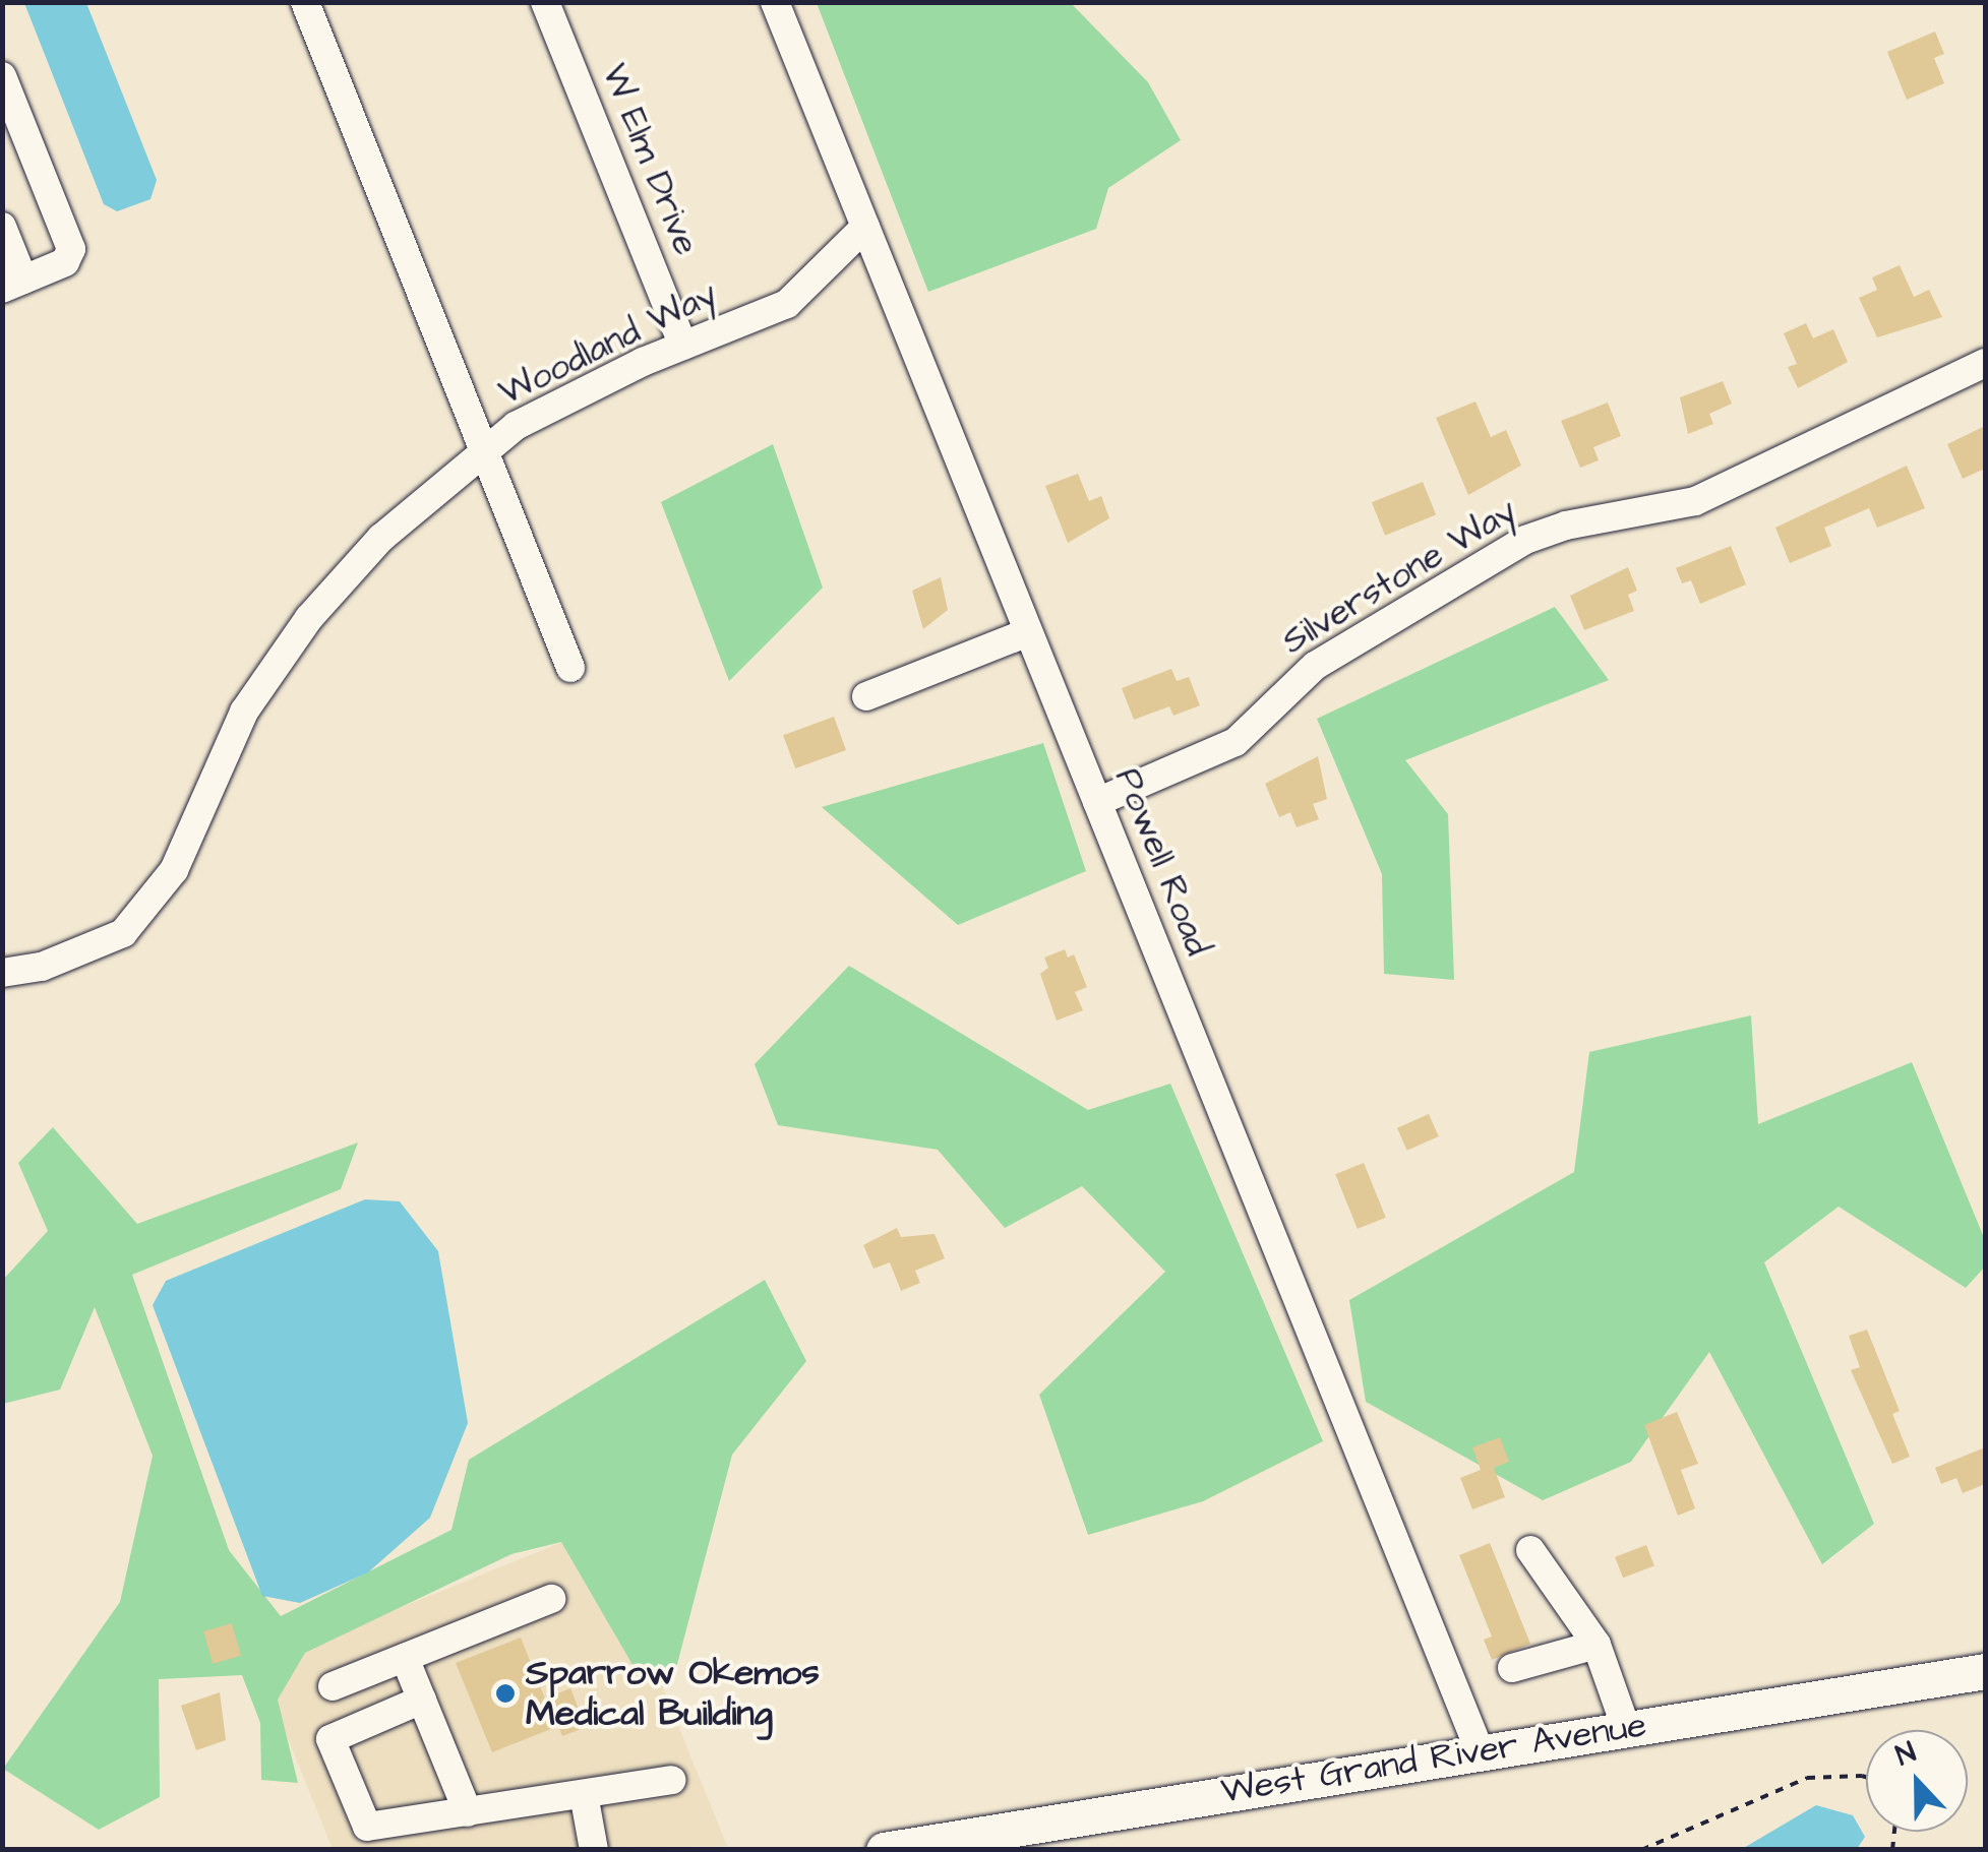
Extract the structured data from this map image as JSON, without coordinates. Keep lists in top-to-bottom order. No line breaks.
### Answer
{"streets":{"main road":["West Grand River Avenue"],"street":["W Elm Drive","Woodland Way","Silverstone Way","Powell Road"]},"crossings":[["W Elm Drive","Woodland Way"],["Woodland Way","Powell Road"],["Silverstone Way","Powell Road"],["Powell Road","West Grand River Avenue"]],"places":["Sparrow Okemos Medical Building"],"north":"top"}
